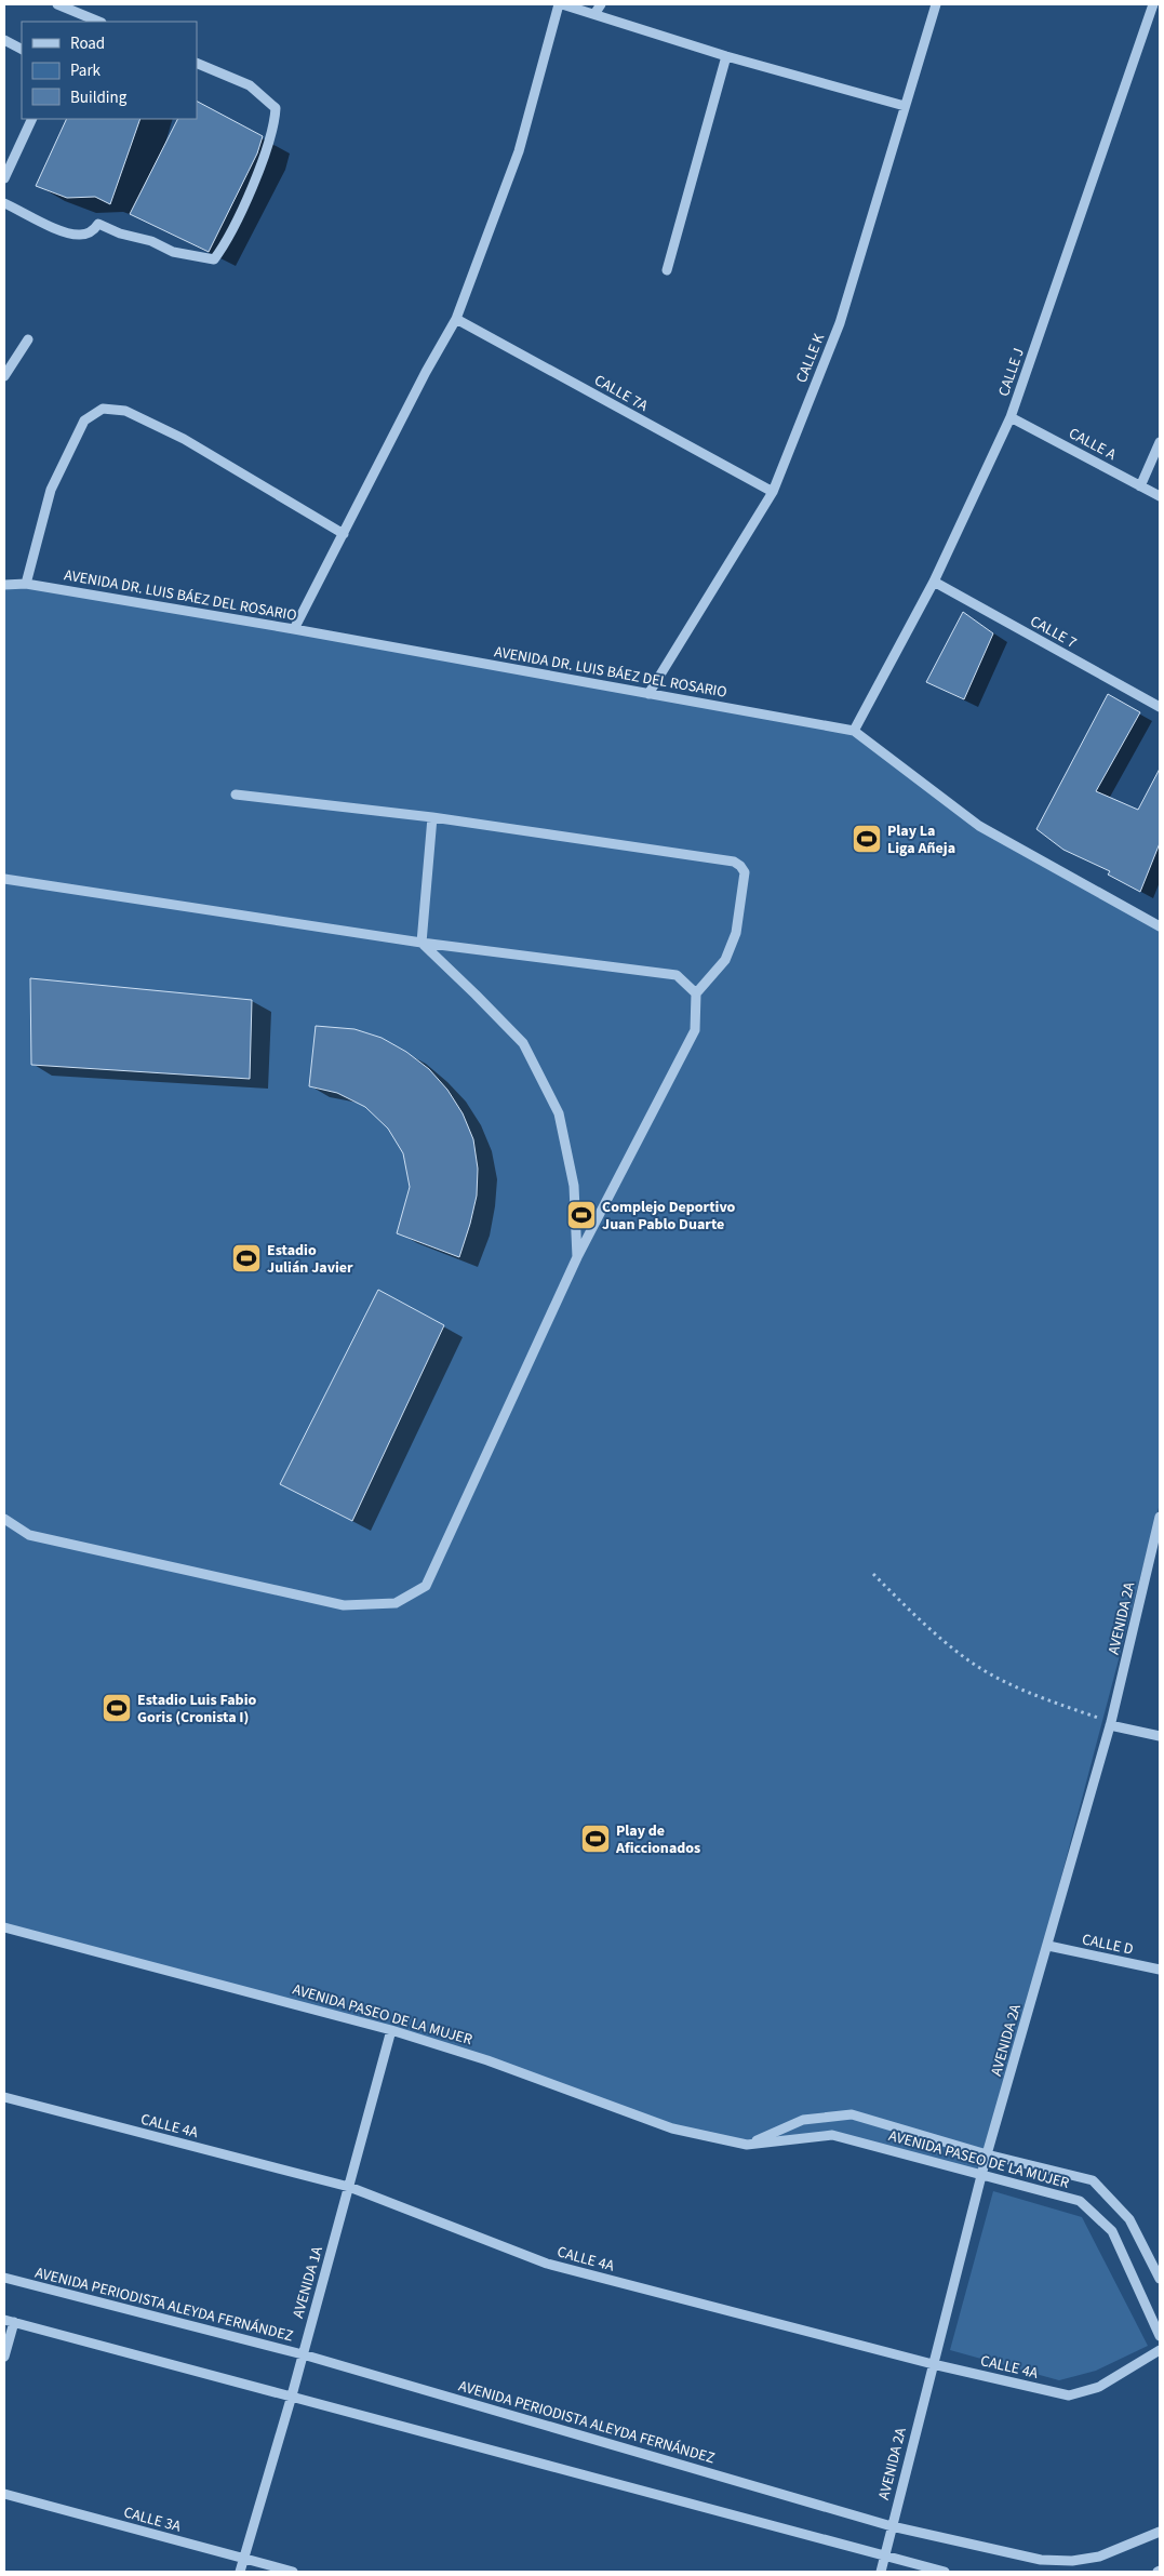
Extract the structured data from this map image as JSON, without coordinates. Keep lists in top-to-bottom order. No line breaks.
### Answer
{"streets":{"street":["CALLE K","CALLE J","CALLE 7A","CALLE A","AVENIDA DR. LUIS BÁEZ DEL ROSARIO","CALLE 7","AVENIDA 2A","CALLE D","AVENIDA PASEO DE LA MUJER","CALLE 4A","AVENIDA 1A","AVENIDA PERIODISTA ALEYDA FERNÁNDEZ","CALLE 3A"]},"crossings":[["CALLE K","CALLE 7A"],["CALLE K","AVENIDA DR. LUIS BÁEZ DEL ROSARIO"],["CALLE J","CALLE A"],["CALLE J","AVENIDA DR. LUIS BÁEZ DEL ROSARIO"],["CALLE J","CALLE 7"],["AVENIDA 2A","CALLE D"],["AVENIDA 2A","AVENIDA PASEO DE LA MUJER"],["AVENIDA 2A","CALLE 4A"],["AVENIDA 2A","AVENIDA PERIODISTA ALEYDA FERNÁNDEZ"],["AVENIDA PASEO DE LA MUJER","AVENIDA 1A"],["CALLE 4A","AVENIDA 1A"],["AVENIDA 1A","AVENIDA PERIODISTA ALEYDA FERNÁNDEZ"],["AVENIDA 1A","CALLE 3A"]],"places":{"sports":["Play La Liga Añeja","Complejo Deportivo Juan Pablo Duarte","Estadio Julián Javier","Estadio Luis Fabio Goris (Cronista I)","Play de Aficcionados"]},"legend":["Road","Park","Building"]}
